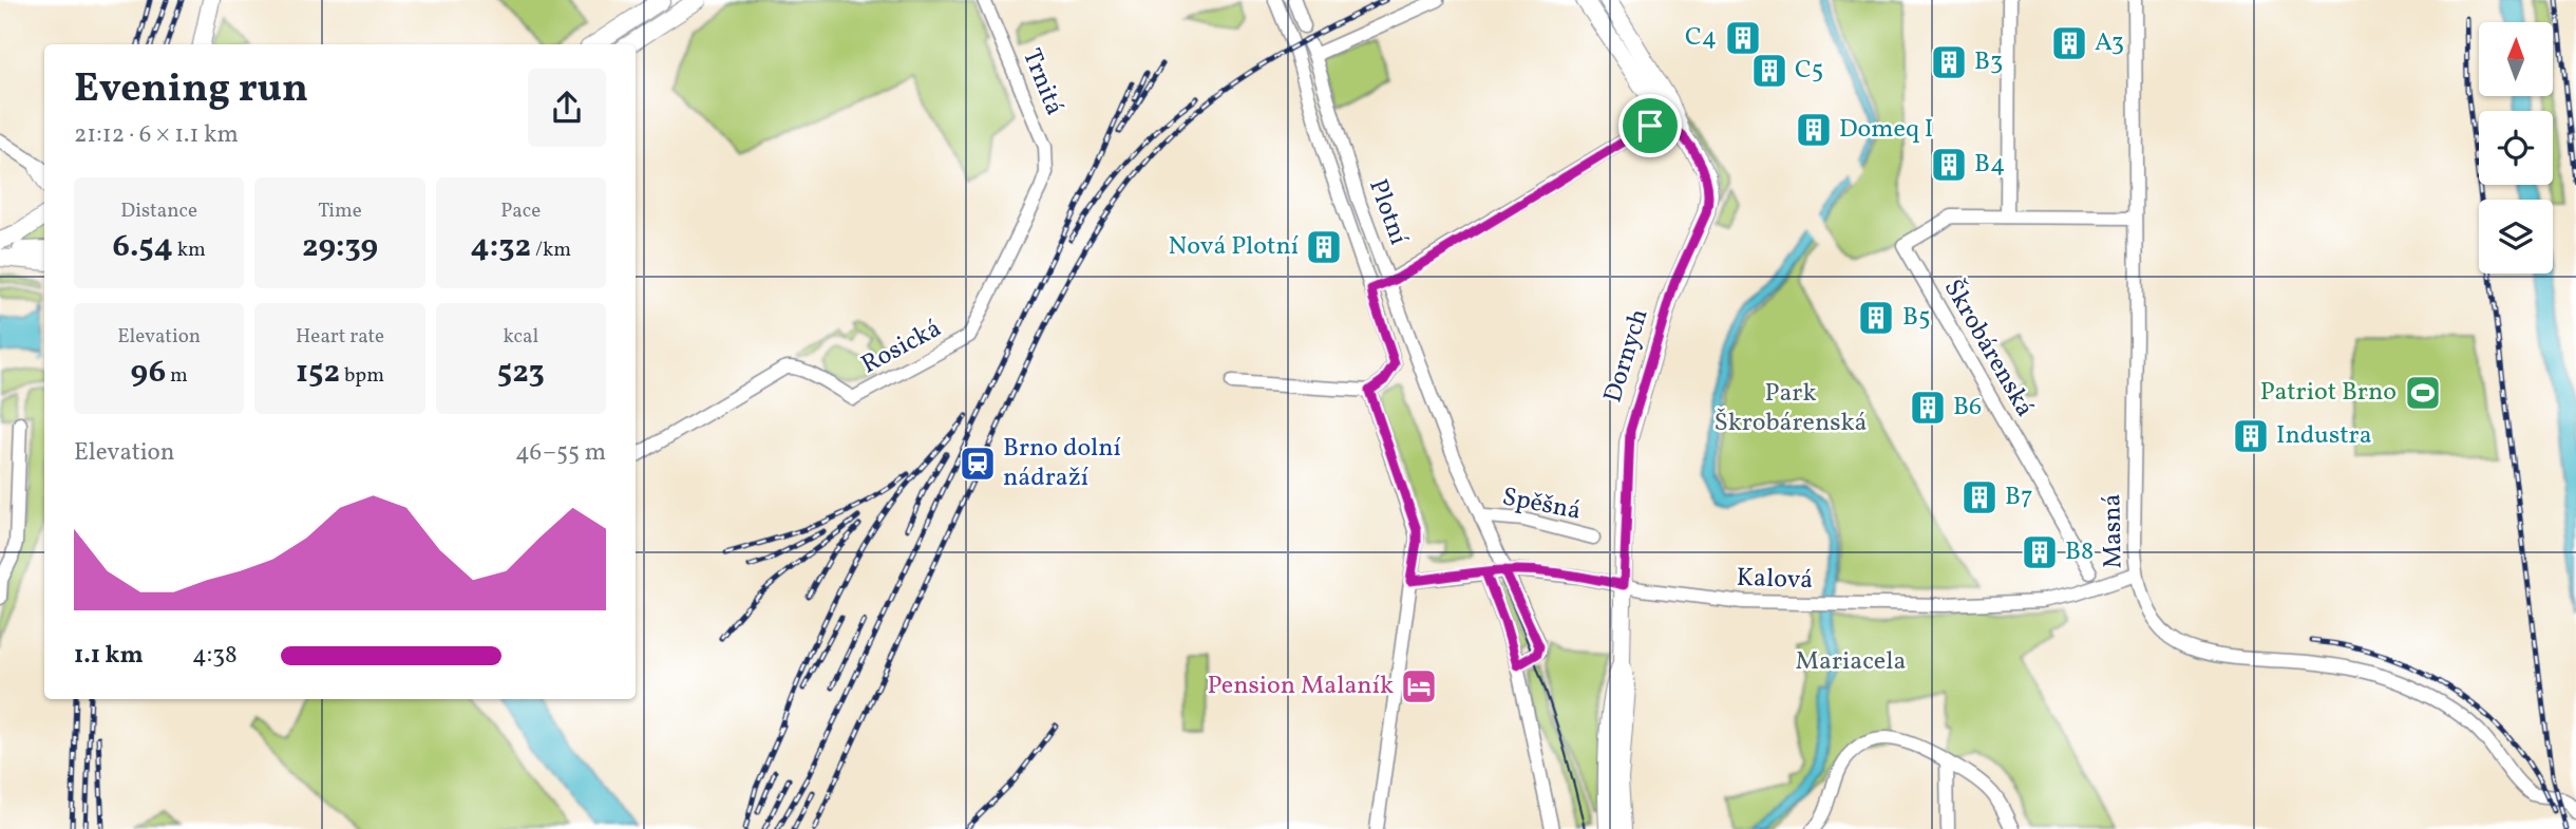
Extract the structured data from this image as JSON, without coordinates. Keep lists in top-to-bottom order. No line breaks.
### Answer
{"streets":{"main road":["Dornych"],"street":["Trnitá","Plotní","Rosická","Škrobárenská","Spěšná","Masná","Kalová"]},"crossings":[["Trnitá","Rosická"],["Plotní","Spěšná"],["Plotní","Kalová"],["Škrobárenská","Masná"],["Dornych","Kalová"],["Masná","Kalová"]],"parks":["Park Škrobárenská","Mariacela"],"places":{"building":["C4","A3","B3","C5","Domeq I","B4","Nová Plotní","B5","B6","Industra","B7","B8"],"sports":["Patriot Brno"],"station":["Brno dolní nádraží"],"hotel":["Pension Malaník"]},"north":"top","page":{"heading":["Evening run","21:12 · 6 × 1.1 km"],"stats":[["Distance","6.54 km"],["Time","29:39"],["Pace","4:32 /km"],["Elevation","96 m"],["Heart rate","152 bpm"],["kcal","523"]],"chart":["Elevation","46–55 m"],"list":[{"name":"1.1 km","note":"4:38"}]}}
